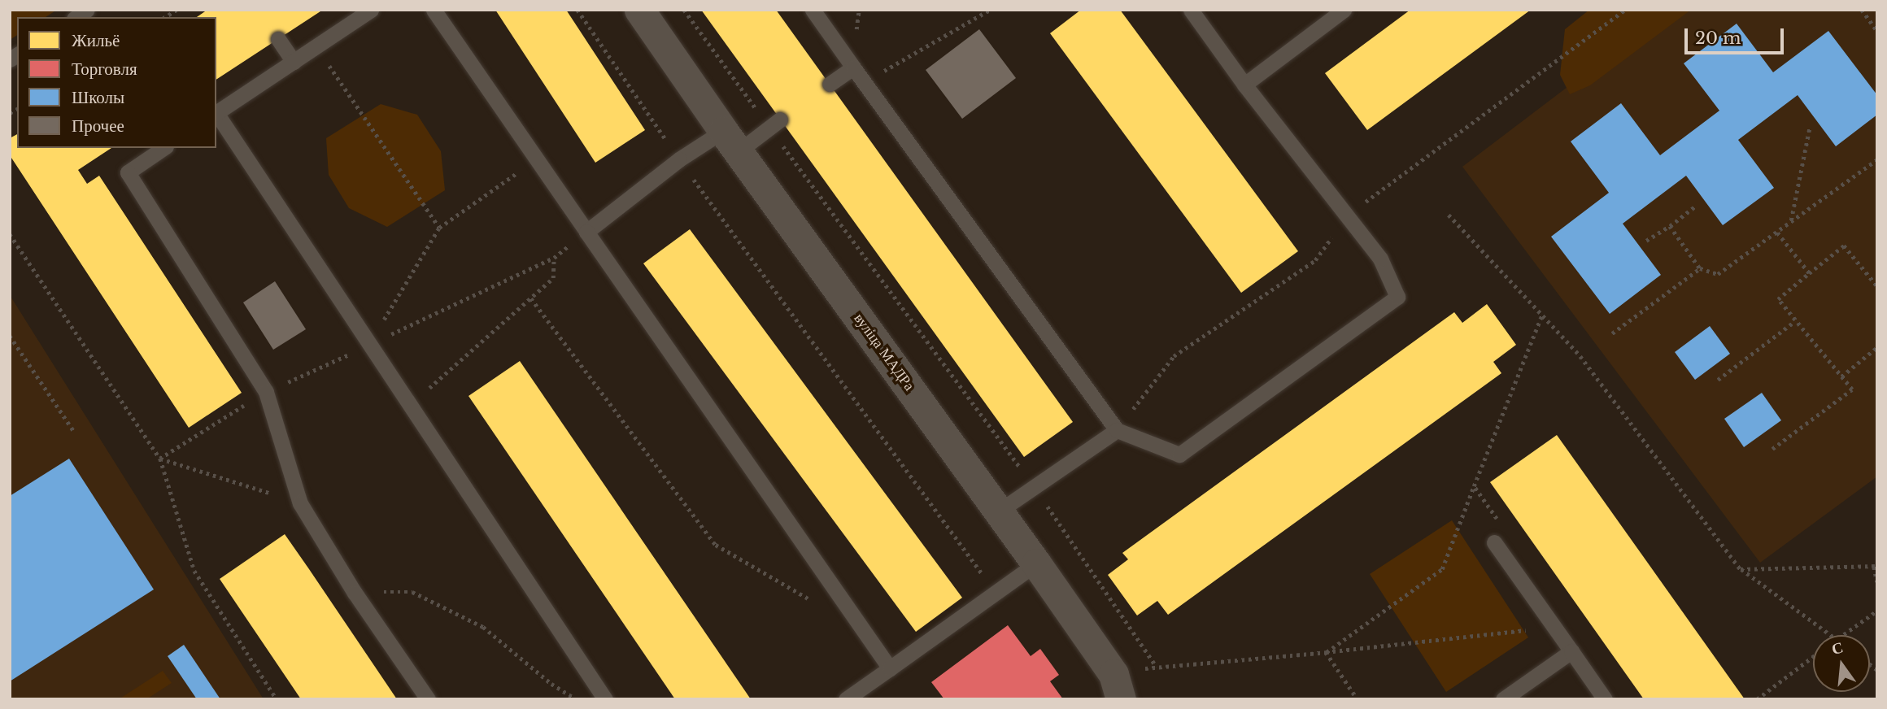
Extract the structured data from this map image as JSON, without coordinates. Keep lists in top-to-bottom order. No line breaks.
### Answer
{"streets":{"street":["вуліца МАДРа"]},"legend":["Жильё","Торговля","Школы","Прочее"],"scale_bar":"20 m","north":"top"}
